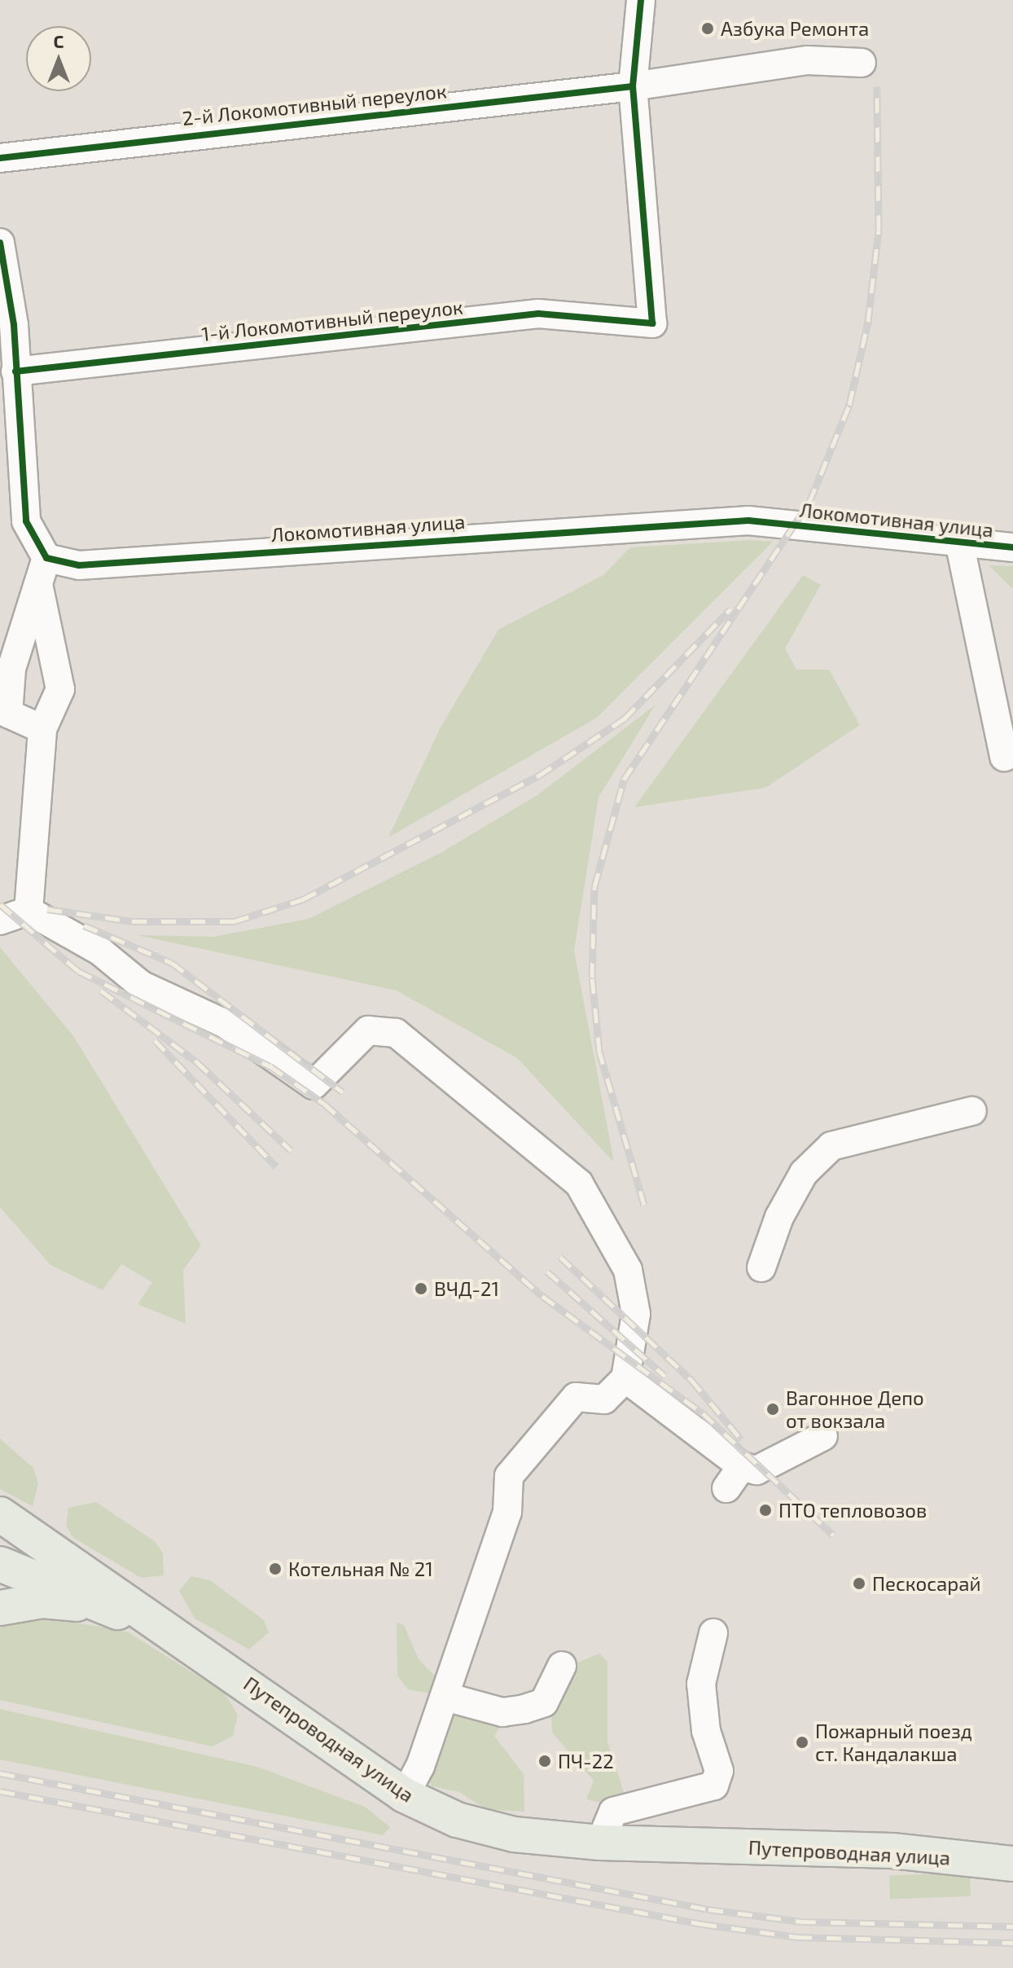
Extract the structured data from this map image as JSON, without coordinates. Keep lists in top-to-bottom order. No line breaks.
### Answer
{"streets":{"main road":["Путепроводная улица"],"street":["2-й Локомотивный переулок","1-й Локомотивный переулок","Локомотивная улица"]},"crossings":[["2-й Локомотивный переулок","1-й Локомотивный переулок"]],"places":["Азбука Ремонта","ВЧД-21","Вагонное Депо от вокзала","ПТО тепловозов","Котельная № 21","Пескосарай","Пожарный поезд ст. Кандалакша","ПЧ-22"],"north":"top"}
